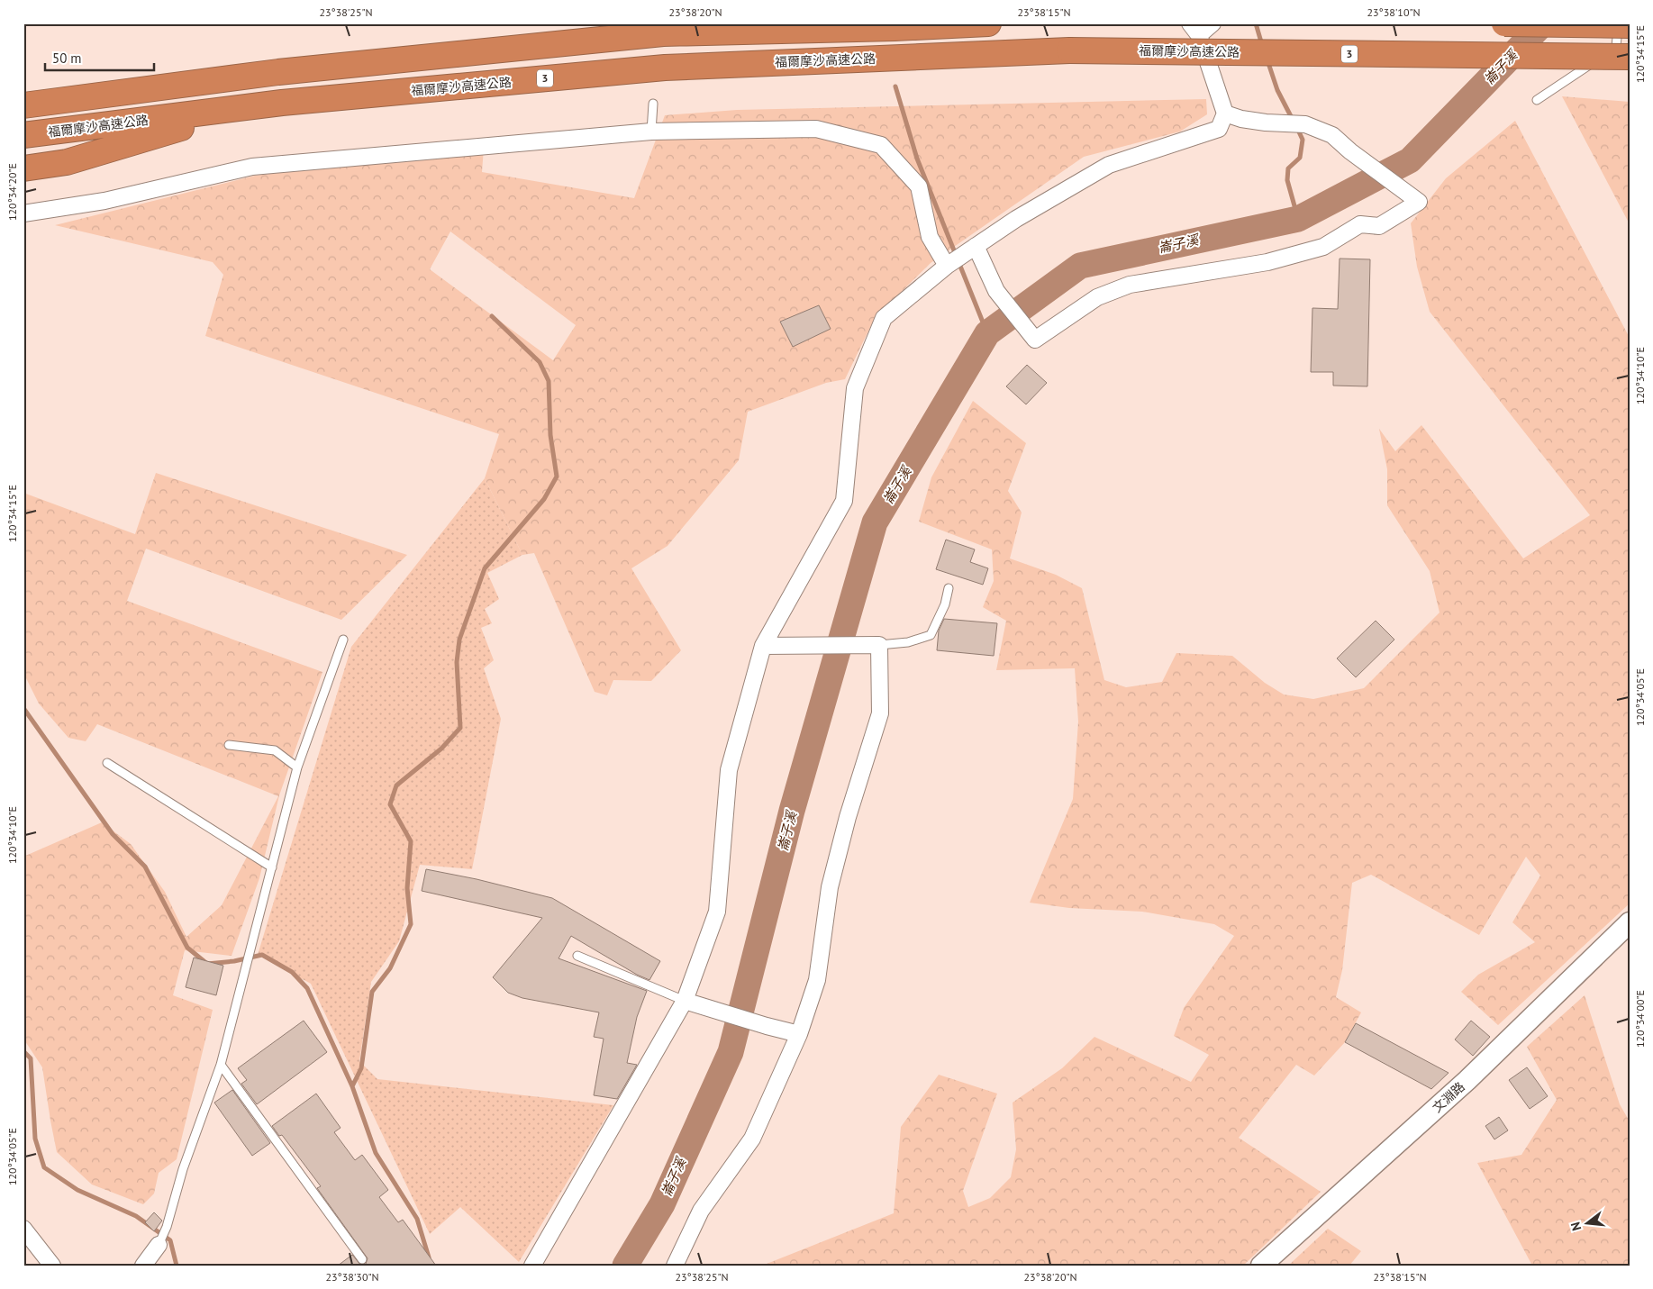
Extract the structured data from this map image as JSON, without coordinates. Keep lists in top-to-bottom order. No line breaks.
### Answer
{"streets":{"highway":["福爾摩沙高速公路","3"],"street":["文淵路"]},"water":["崙子溪"],"scale_bar":"50 m","north":"left","coordinates":["23°38'25\"N","23°38'20\"N","23°38'15\"N","23°38'10\"N","120°34'15\"E","120°34'20\"E","120°34'10\"E","120°34'05\"E","120°34'00\"E","23°38'30\"N"]}
